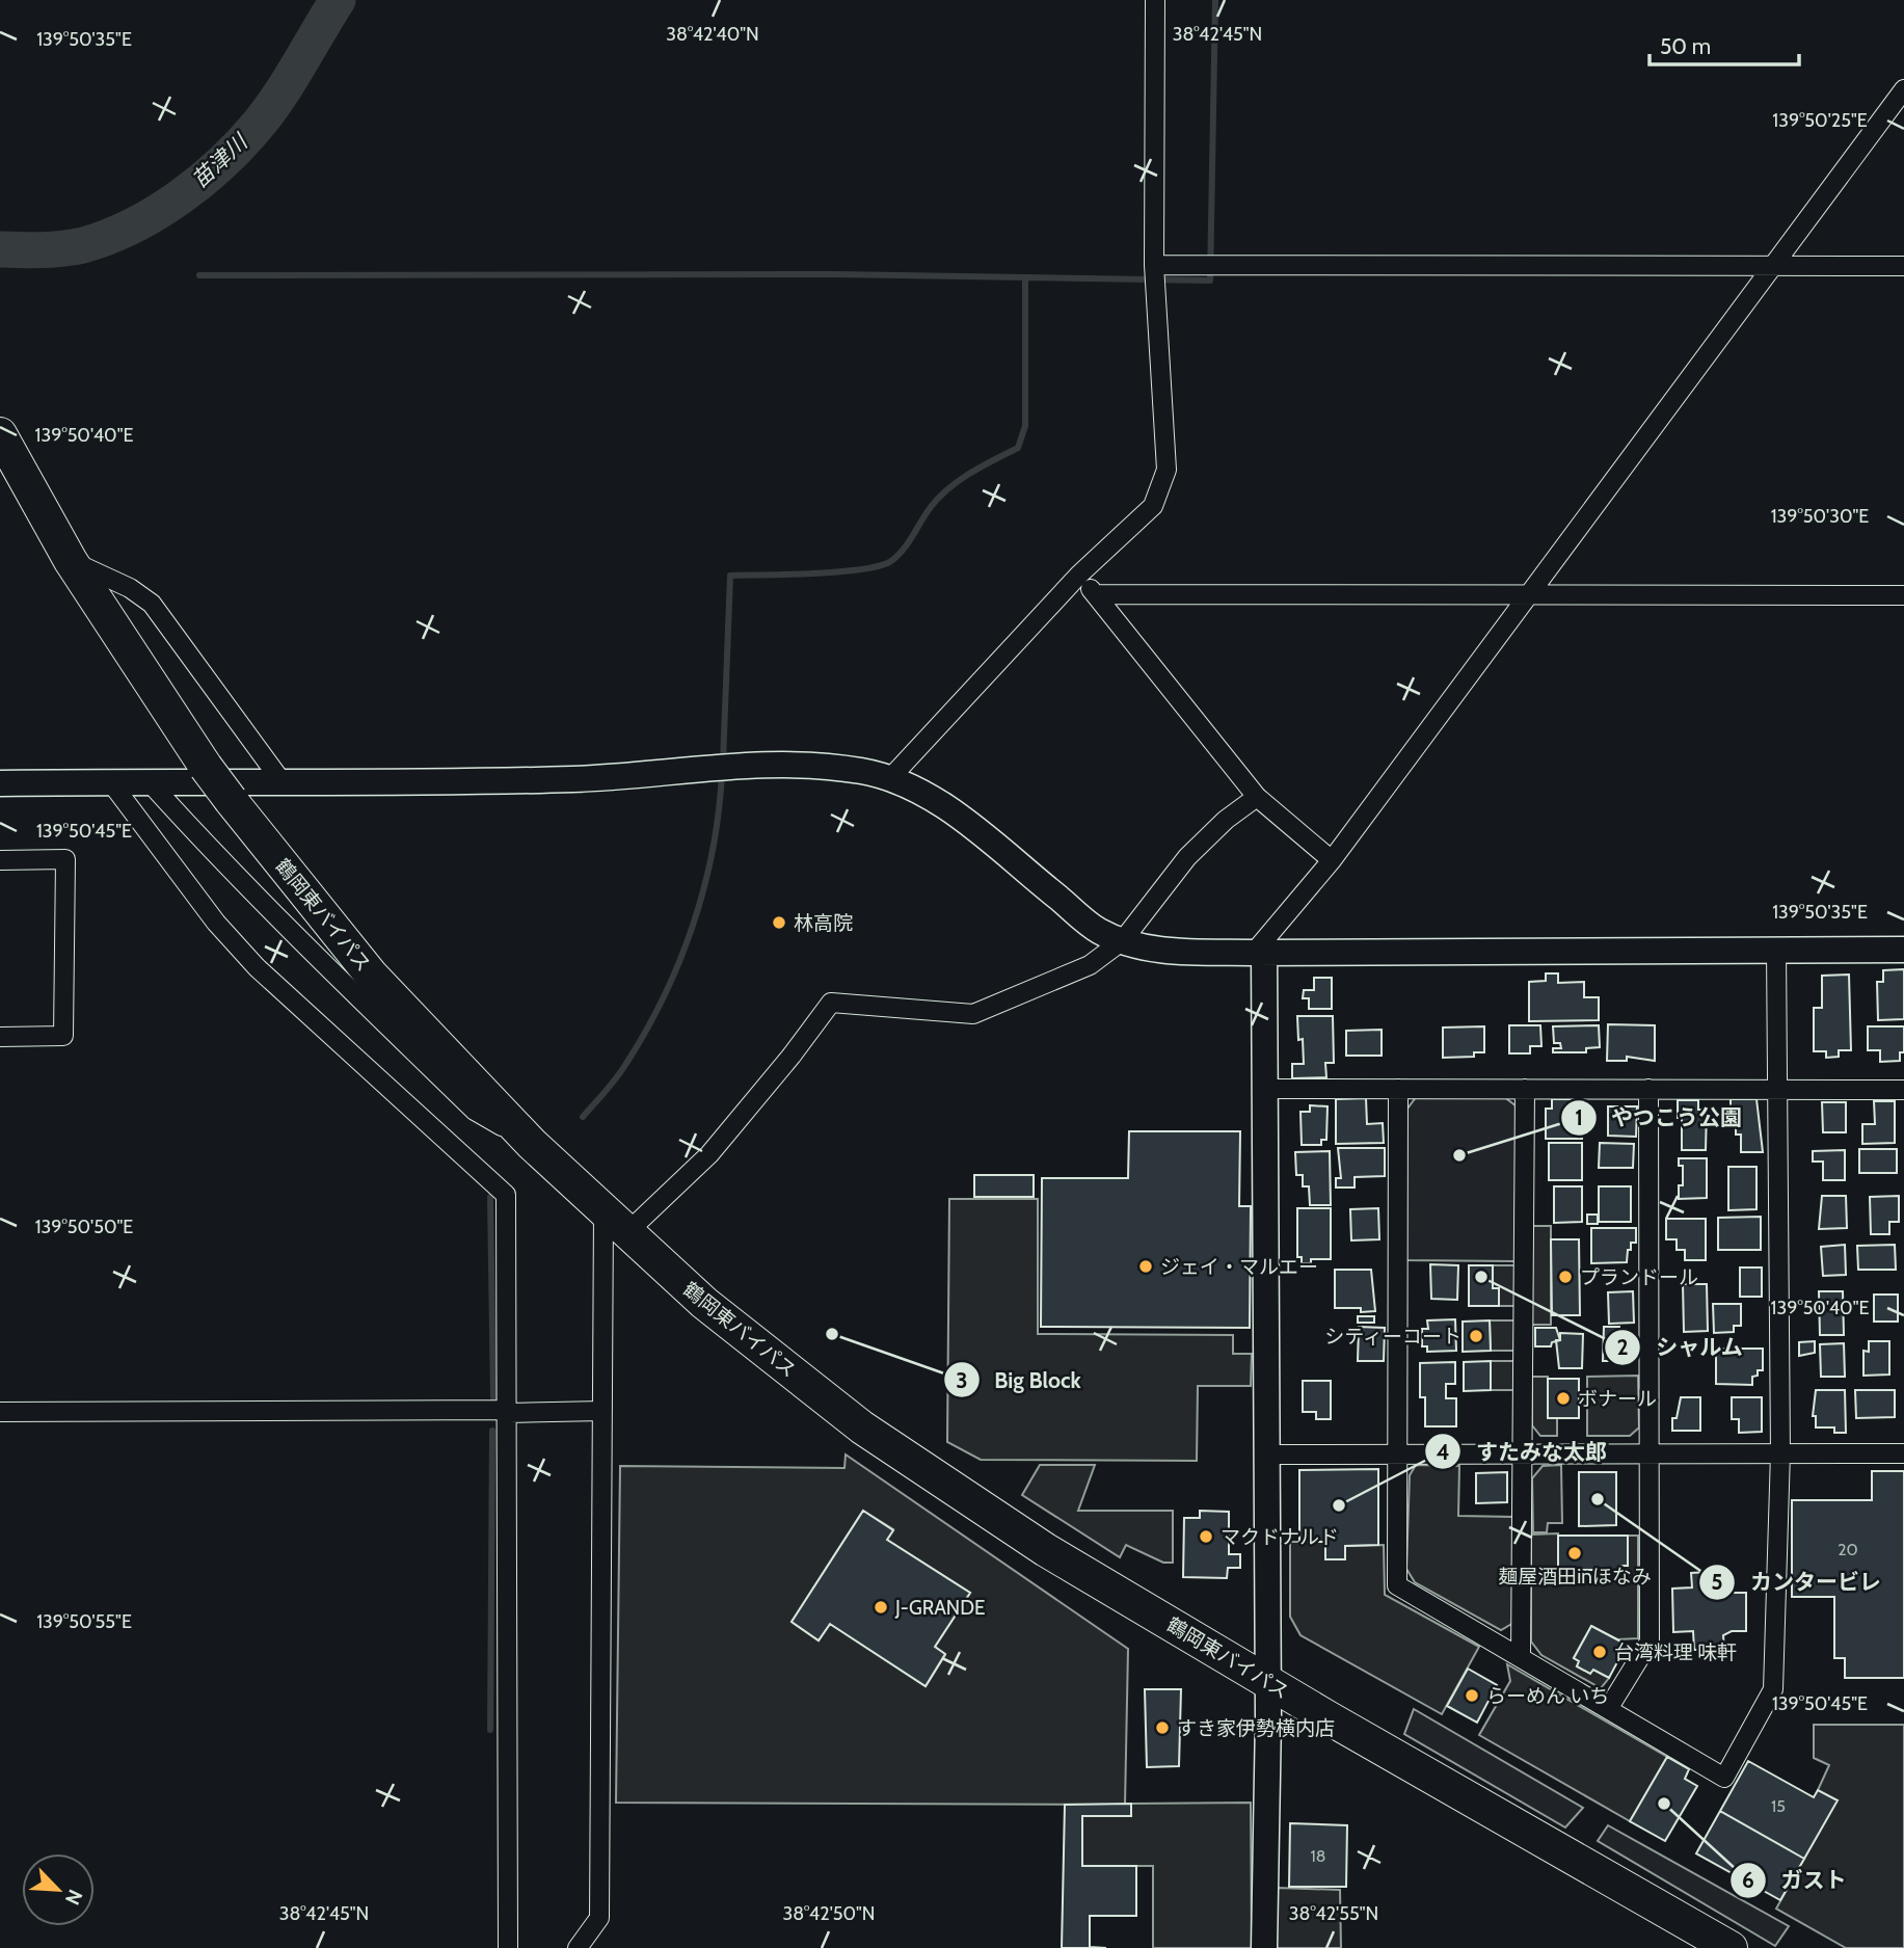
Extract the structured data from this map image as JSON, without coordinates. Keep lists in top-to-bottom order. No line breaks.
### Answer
{"streets":{"highway":["鶴岡東バイパス"]},"water":["苗津川"],"places":["林高院","やつこう公園","ジェイ・マルエー","シャルム","プランドール","Big Block","シティーコート","ボナール","カンタービレ","すたみな太郎","マクドナルド","麺屋酒田inほなみ","J-GRANDE","台湾料理 味軒","らーめん いち","すき家伊勢横内店","ガスト"],"house_numbers":["20","15","18"],"scale_bar":"50 m","north":"bottom right","coordinates":["38°42'40\"N","38°42'45\"N","139°50'35\"E","139°50'25\"E","139°50'40\"E","139°50'30\"E","139°50'45\"E","139°50'50\"E","139°50'55\"E","38°42'50\"N","38°42'55\"N"]}
